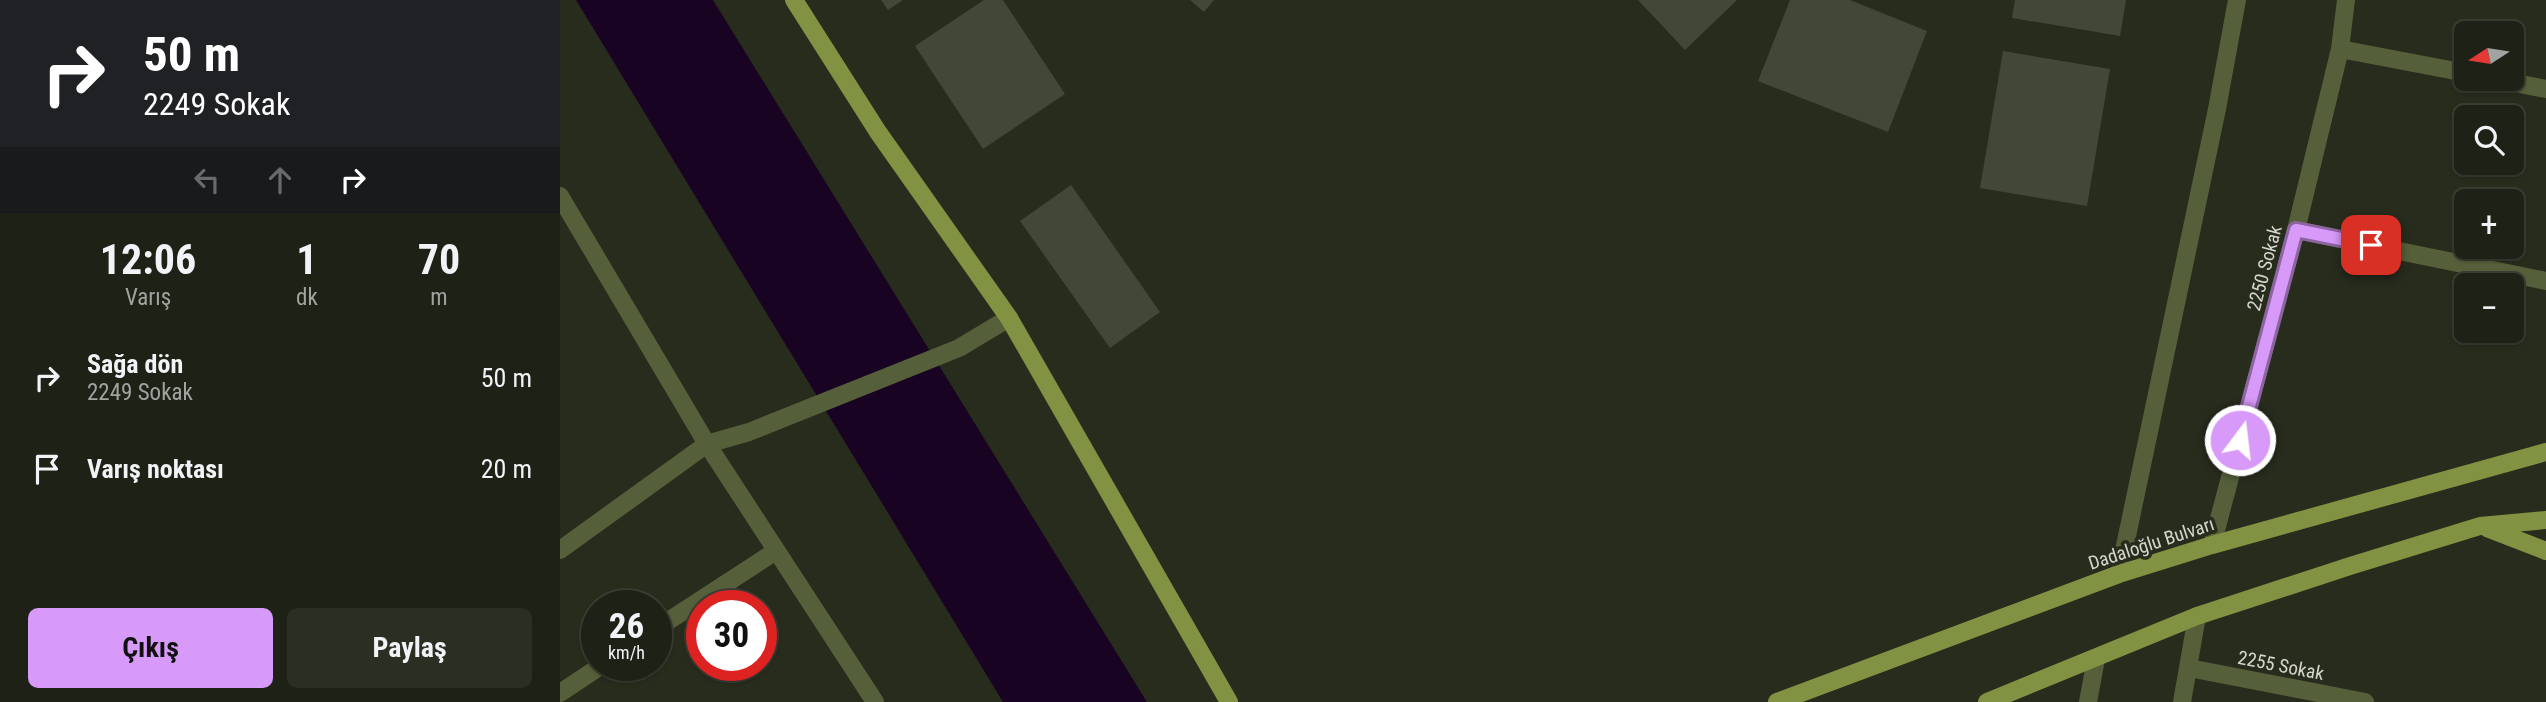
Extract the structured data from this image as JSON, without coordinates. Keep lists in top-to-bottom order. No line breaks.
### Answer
{"streets":{"main road":["Dadaloğlu Bulvarı"],"street":["2250 Sokak","2255 Sokak"]},"crossings":[["2250 Sokak","Dadaloğlu Bulvarı"]],"north":"left","page":{"turn":["50 m","2249 Sokak"],"map_buttons":["+","−"],"eta":["12:06","Varış","1","dk","70","m"],"list":[{"name":"Sağa dön","note":"2249 Sokak","value":"50 m"},{"name":"Varış noktası","value":"20 m"}],"speed":"26 km/h","limit":"30","buttons":["Çıkış","Paylaş"]}}
